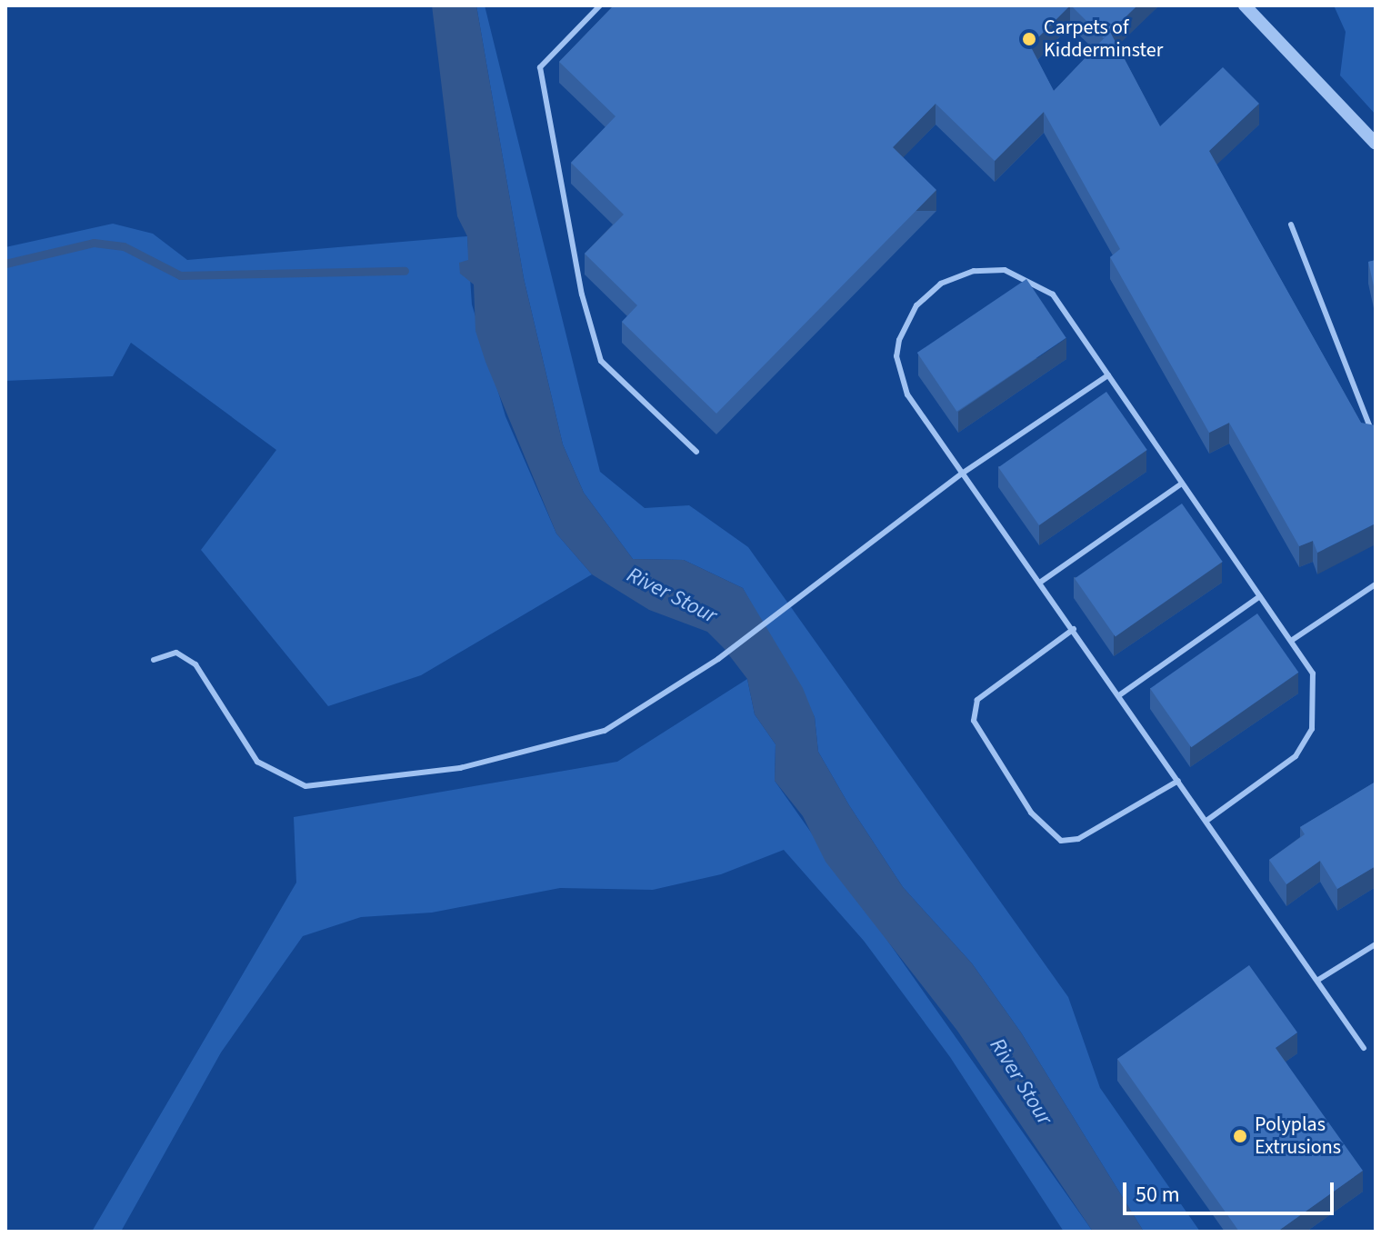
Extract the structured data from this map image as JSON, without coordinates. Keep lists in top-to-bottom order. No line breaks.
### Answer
{"water":["River Stour"],"places":["Carpets of Kidderminster","Polyplas Extrusions"],"scale_bar":"50 m"}
